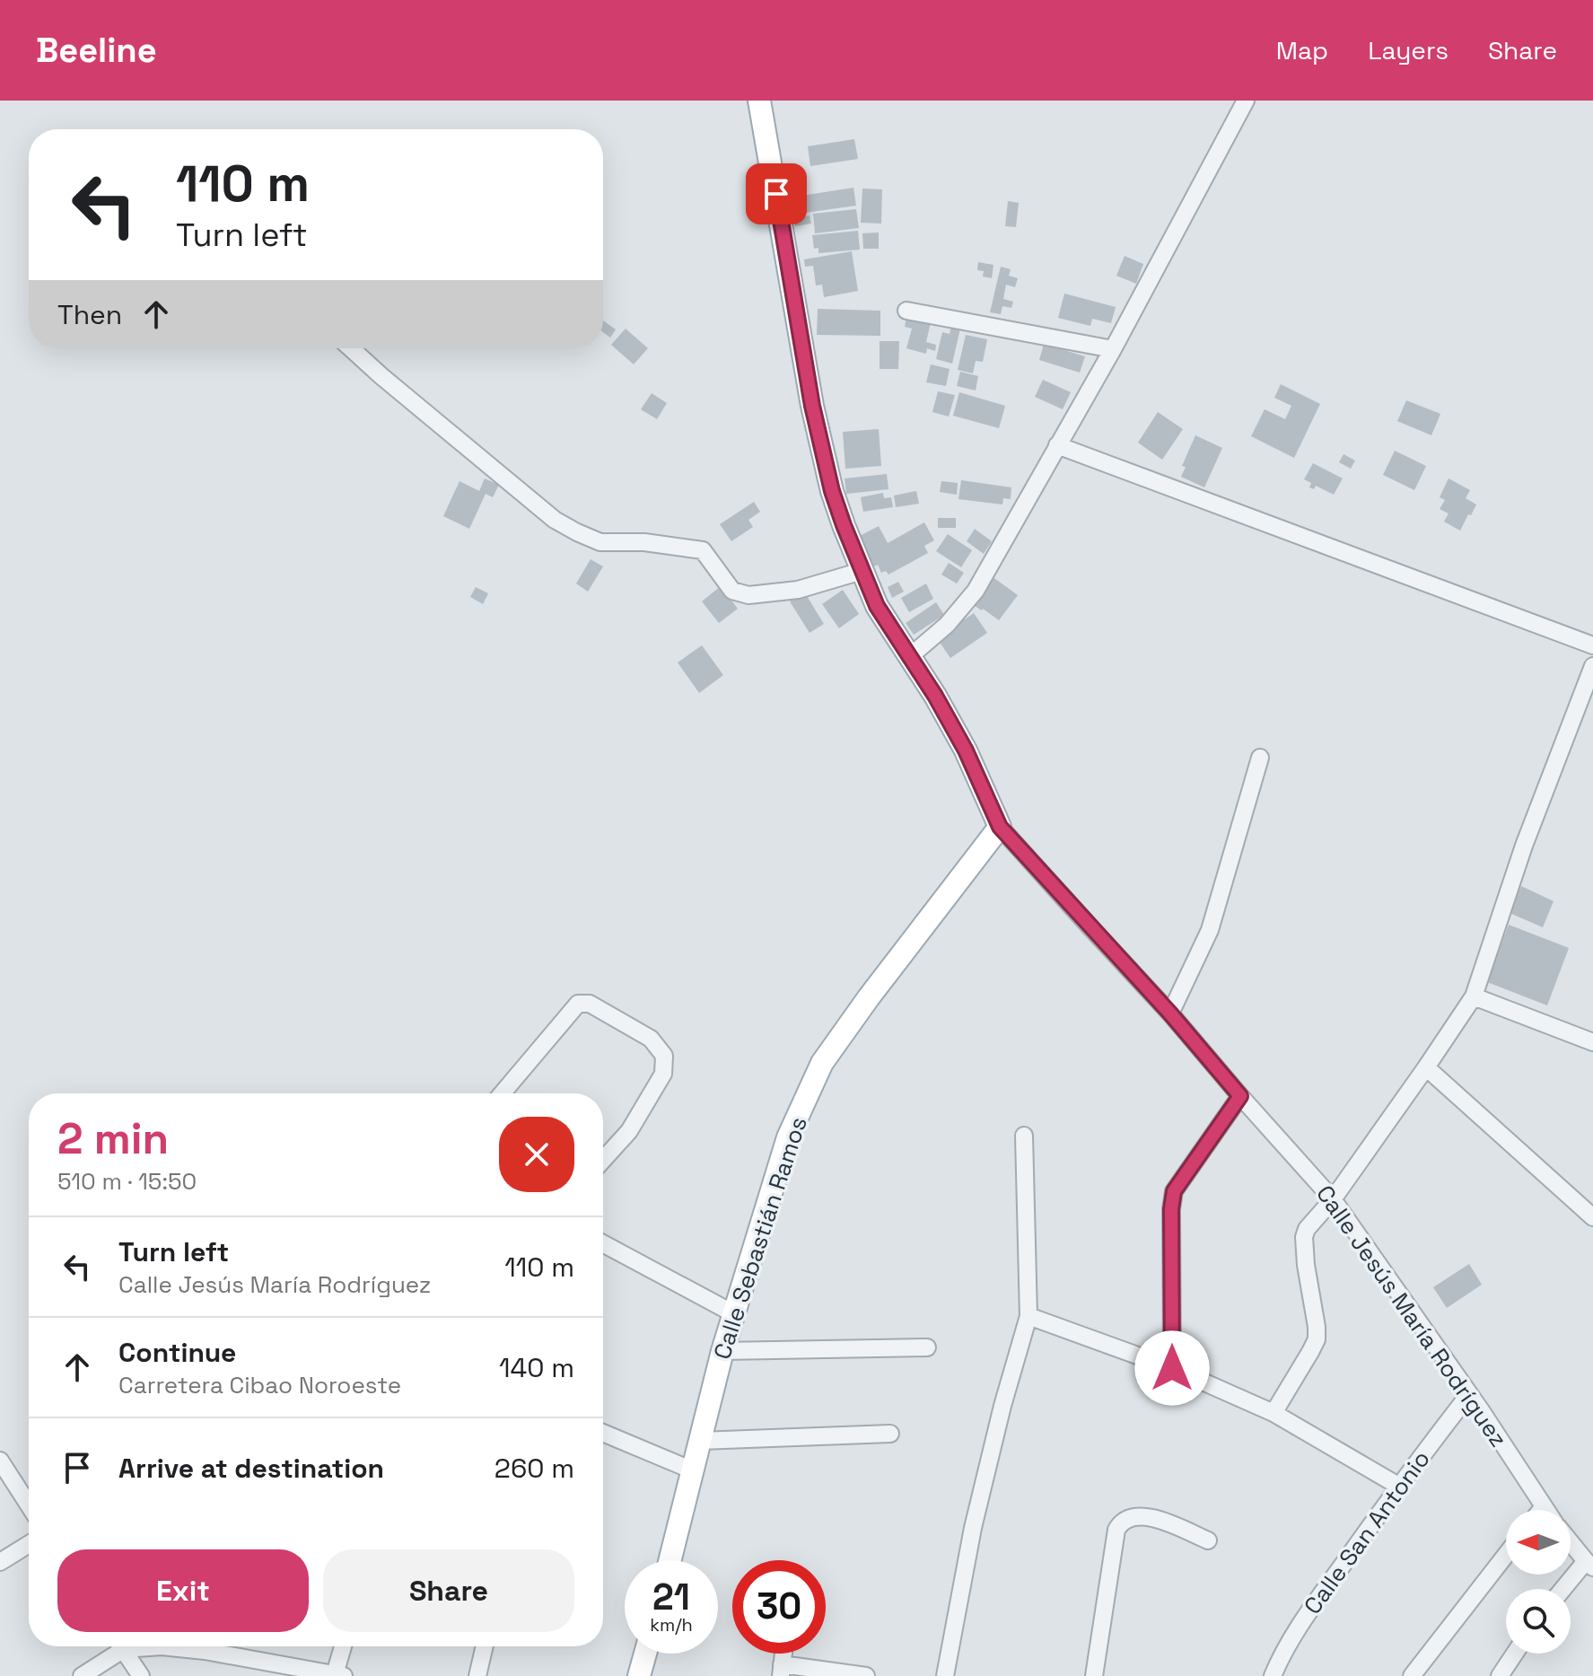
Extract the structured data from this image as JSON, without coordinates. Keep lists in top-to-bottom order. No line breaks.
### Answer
{"streets":{"main road":["Calle Sebastián Ramos"],"street":["Calle Jesús María Rodríguez","Calle San Antonio"]},"crossings":[["Calle Sebastián Ramos","Calle Jesús María Rodríguez"],["Calle Jesús María Rodríguez","Calle San Antonio"]],"north":"left","page":{"header":"Beeline","nav":["Map","Layers","Share"],"turn":["110 m","Turn left"],"then":"Then","heading":["2 min","510 m · 15:50"],"list":[{"name":"Turn left","note":"Calle Jesús María Rodríguez","value":"110 m"},{"name":"Continue","note":"Carretera Cibao Noroeste","value":"140 m"},{"name":"Arrive at destination","value":"260 m"}],"buttons":["Exit","Share"],"speed":"21 km/h","limit":"30"}}
